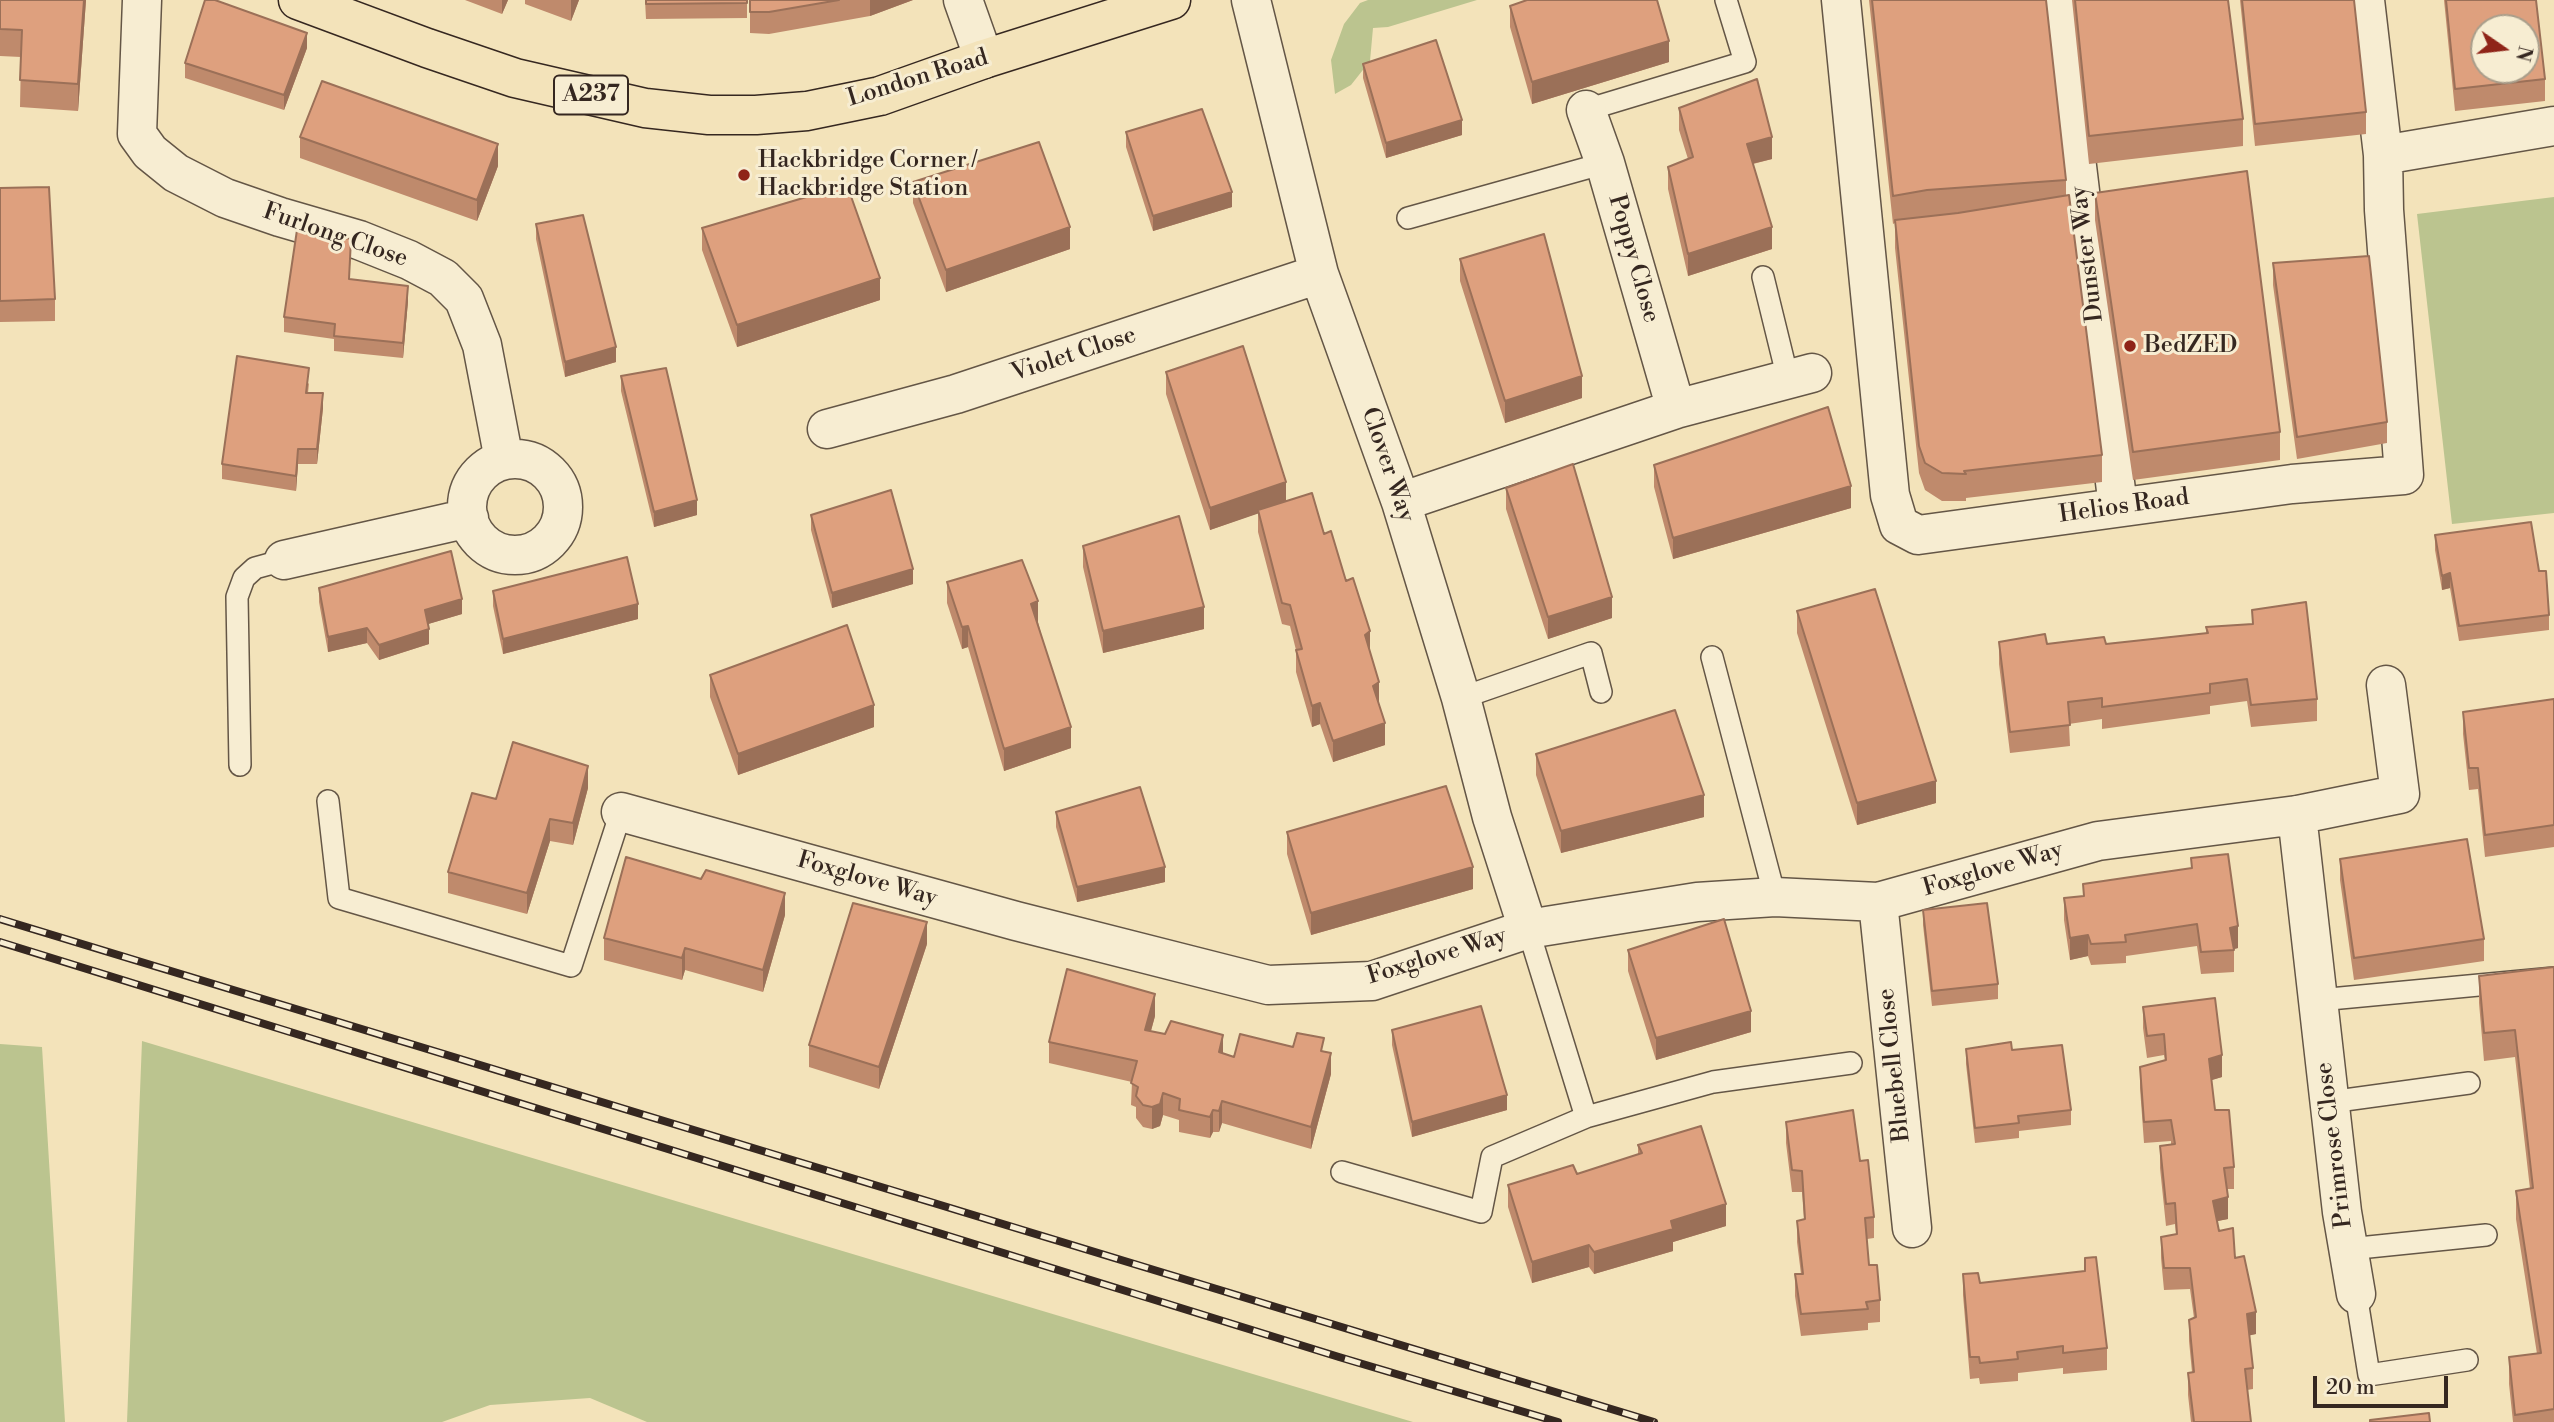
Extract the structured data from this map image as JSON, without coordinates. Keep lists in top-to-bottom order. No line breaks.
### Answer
{"streets":{"main road":["London Road","A237"],"street":["Furlong Close","Dunster Way","Poppy Close","Violet Close","Clover Way","Helios Road","Foxglove Way","Bluebell Close","Primrose Close"]},"crossings":[["Dunster Way","Helios Road"],["Violet Close","Clover Way"],["Clover Way","Foxglove Way"],["Foxglove Way","Bluebell Close"],["Foxglove Way","Primrose Close"]],"places":["Hackbridge Corner / Hackbridge Station","BedZED"],"scale_bar":"20 m","north":"right"}
